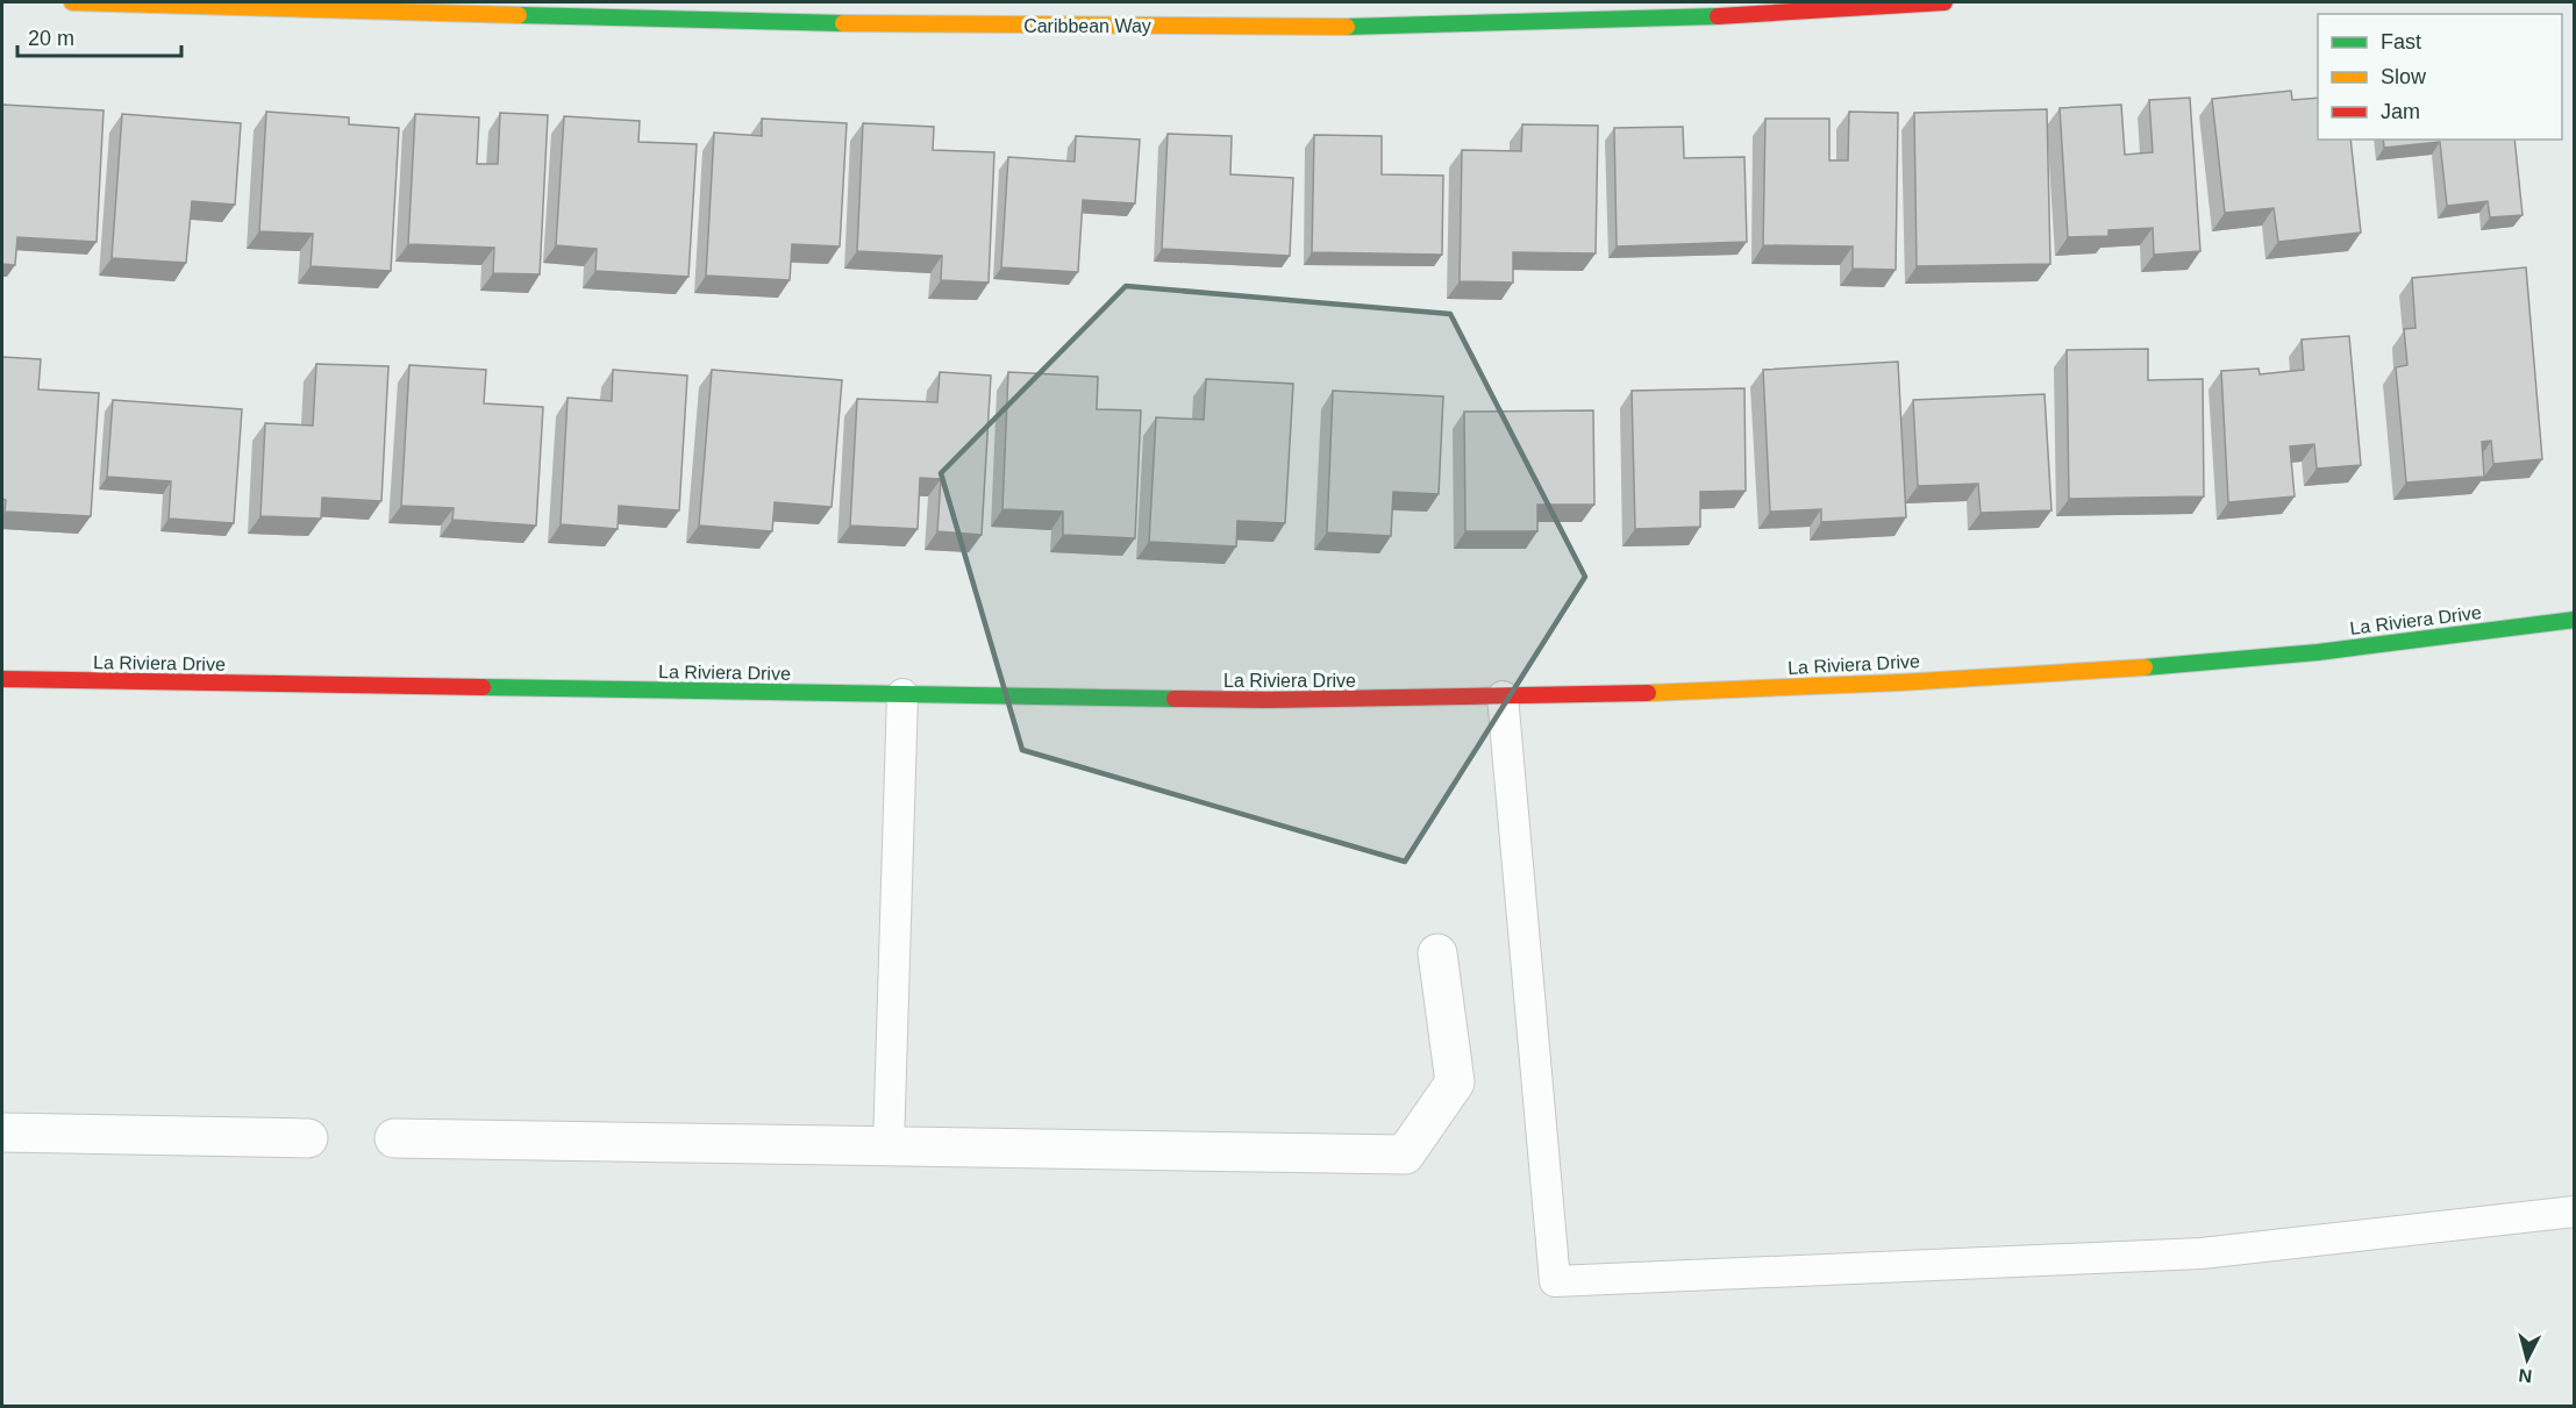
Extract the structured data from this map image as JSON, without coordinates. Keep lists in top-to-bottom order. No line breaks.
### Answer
{"streets":{"street":["Caribbean Way","La Riviera Drive"]},"legend":["Fast","Slow","Jam"],"scale_bar":"20 m","north":"bottom"}
